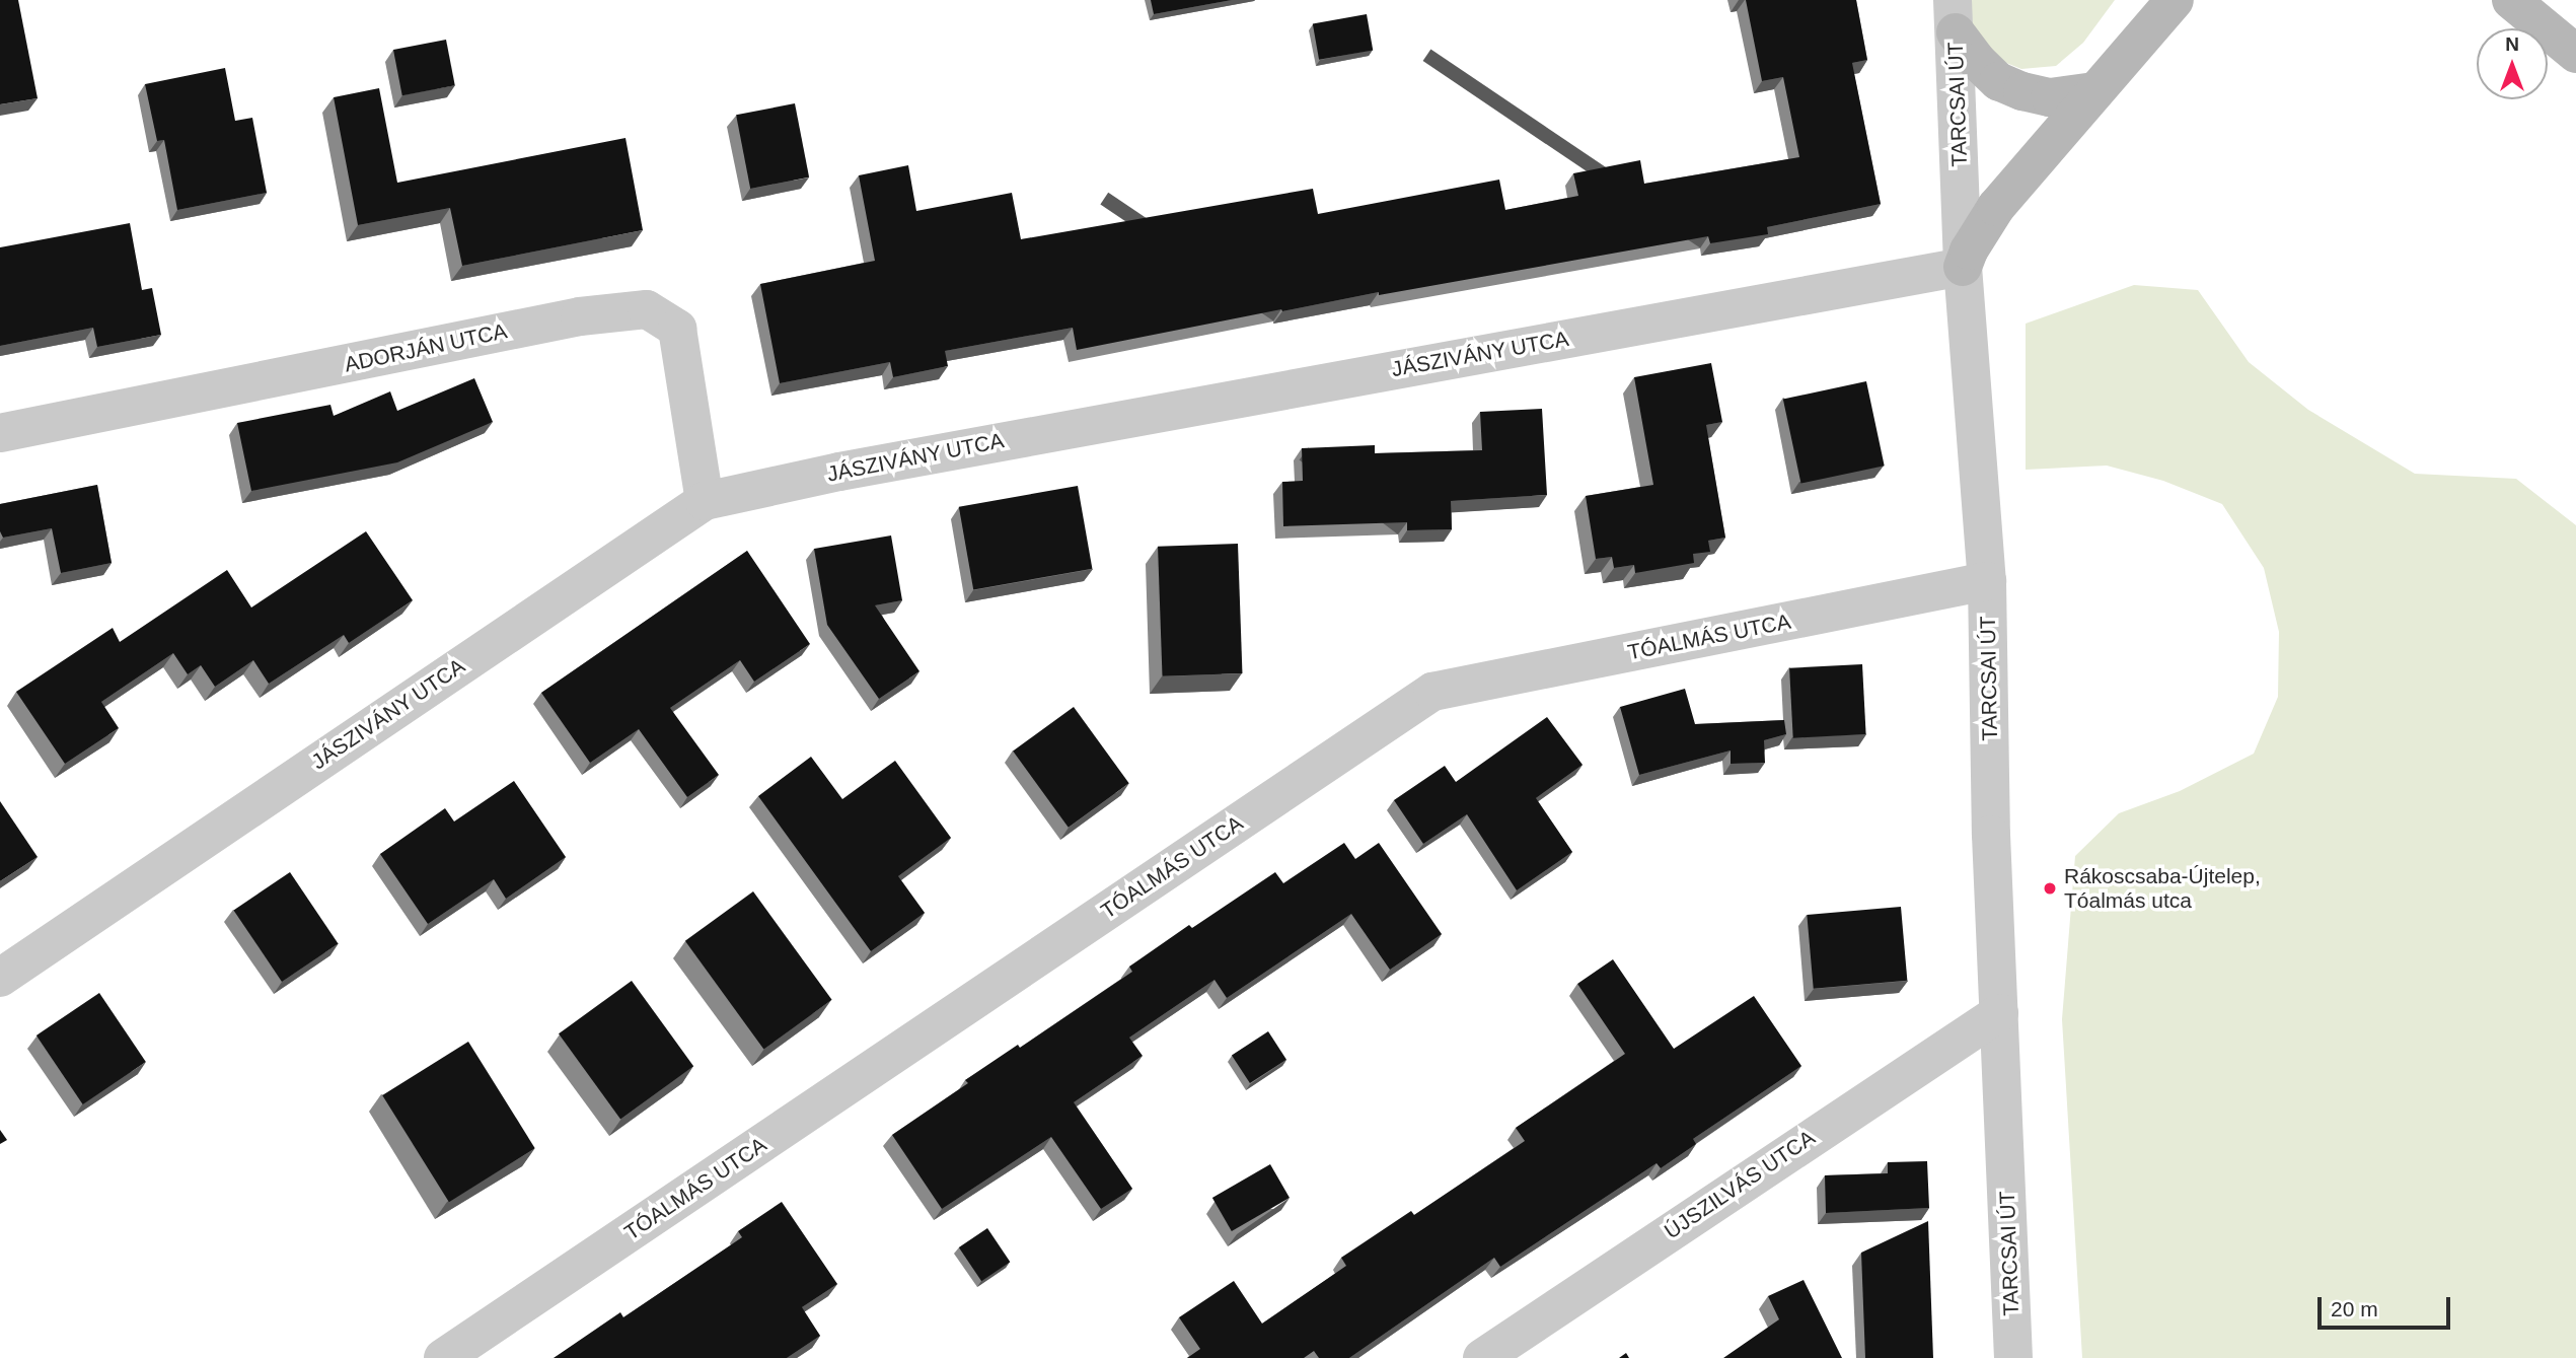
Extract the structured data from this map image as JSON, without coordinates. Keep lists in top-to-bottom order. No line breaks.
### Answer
{"streets":{"street":["TARCSAI ÚT","ADORJÁN UTCA","JÁSZIVÁNY UTCA","TÓALMÁS UTCA","ÚJSZILVÁS UTCA"]},"crossings":[["TARCSAI ÚT","JÁSZIVÁNY UTCA"],["TARCSAI ÚT","TÓALMÁS UTCA"],["TARCSAI ÚT","ÚJSZILVÁS UTCA"],["ADORJÁN UTCA","JÁSZIVÁNY UTCA"]],"places":["Rákoscsaba-Újtelep, Tóalmás utca"],"scale_bar":"20 m","north":"top"}
